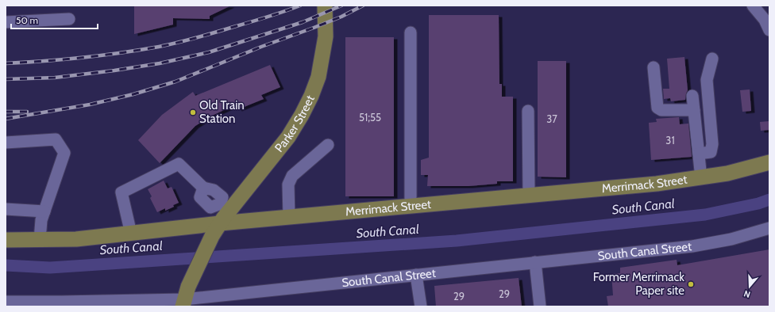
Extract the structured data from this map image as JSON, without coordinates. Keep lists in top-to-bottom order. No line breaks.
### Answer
{"streets":{"main road":["Parker Street","Merrimack Street"],"street":["South Canal Street"]},"crossings":[["Parker Street","Merrimack Street"],["Parker Street","South Canal Street"]],"water":["South Canal"],"places":["Old Train Station","Former Merrimack Paper site"],"house_numbers":["51;55","37","31","29","29"],"scale_bar":"50 m","north":"bottom"}
